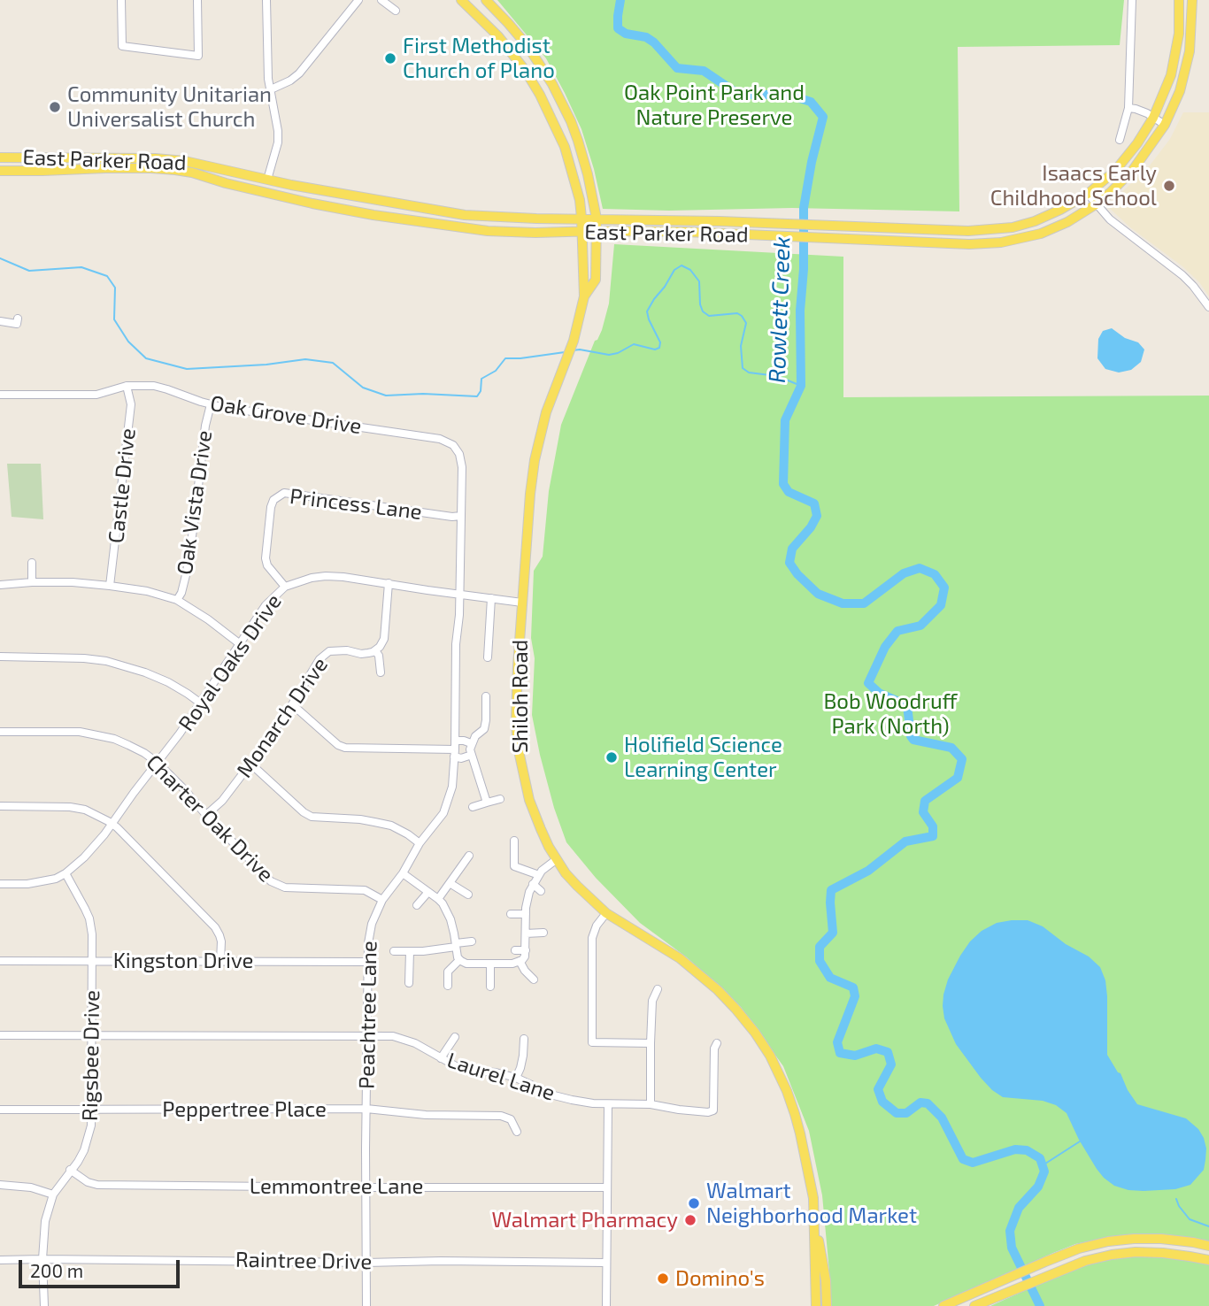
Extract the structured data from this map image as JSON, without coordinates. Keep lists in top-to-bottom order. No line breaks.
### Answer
{"streets":{"main road":["East Parker Road","Shiloh Road"],"street":["Oak Grove Drive","Castle Drive","Oak Vista Drive","Princess Lane","Royal Oaks Drive","Monarch Drive","Charter Oak Drive","Kingston Drive","Peachtree Lane","Rigsbee Drive","Laurel Lane","Peppertree Place","Lemmontree Lane","Raintree Drive"]},"crossings":[["East Parker Road","Shiloh Road"],["Oak Grove Drive","Castle Drive"],["Oak Grove Drive","Oak Vista Drive"],["Oak Grove Drive","Peachtree Lane"],["Princess Lane","Royal Oaks Drive"],["Princess Lane","Peachtree Lane"],["Royal Oaks Drive","Shiloh Road"],["Royal Oaks Drive","Charter Oak Drive"],["Royal Oaks Drive","Peachtree Lane"],["Royal Oaks Drive","Rigsbee Drive"],["Monarch Drive","Charter Oak Drive"],["Charter Oak Drive","Peachtree Lane"],["Kingston Drive","Peachtree Lane"],["Kingston Drive","Rigsbee Drive"],["Peachtree Lane","Laurel Lane"],["Peachtree Lane","Peppertree Place"],["Peachtree Lane","Lemmontree Lane"],["Peachtree Lane","Raintree Drive"],["Rigsbee Drive","Laurel Lane"],["Rigsbee Drive","Peppertree Place"],["Rigsbee Drive","Lemmontree Lane"],["Rigsbee Drive","Raintree Drive"]],"water":["Rowlett Creek"],"parks":["Oak Point Park and Nature Preserve","Bob Woodruff Park (North)"],"places":["First Methodist Church of Plano","Community Unitarian Universalist Church","Isaacs Early Childhood School","Holifield Science Learning Center","Walmart Neighborhood Market","Walmart Pharmacy","Domino's"],"scale_bar":"200 m"}
